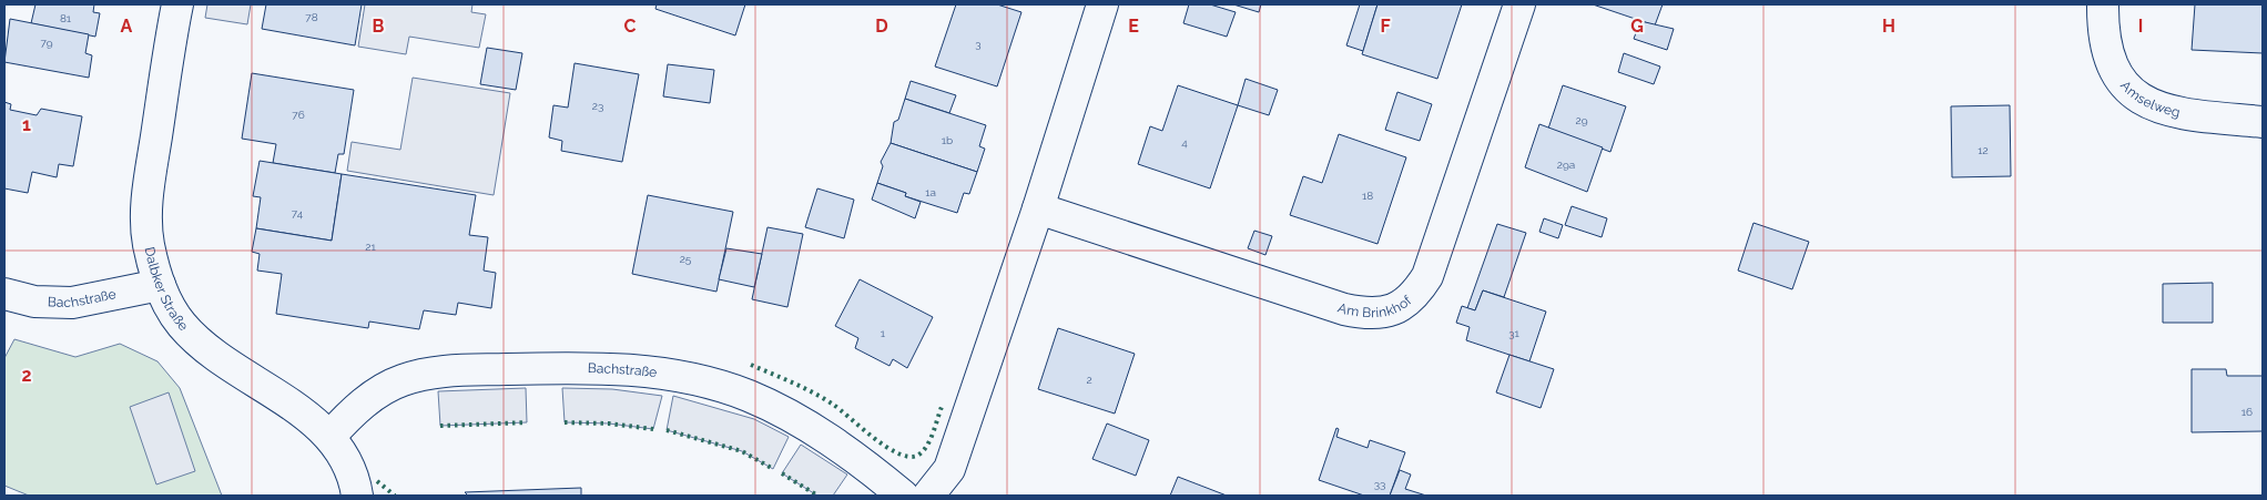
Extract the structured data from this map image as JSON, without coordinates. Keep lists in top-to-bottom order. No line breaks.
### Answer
{"streets":{"street":["Amselweg","Dalbker Straße","Bachstraße","Am Brinkhof"]},"crossings":[["Dalbker Straße","Bachstraße"]],"house_numbers":["78","81","79","3","23","76","29","1b","4","12","29a","1a","18","74","21","25","1","31","2","16","33"],"grid":{"columns":["A","B","C","D","E","F","G","H","I"],"rows":["1","2"]}}
